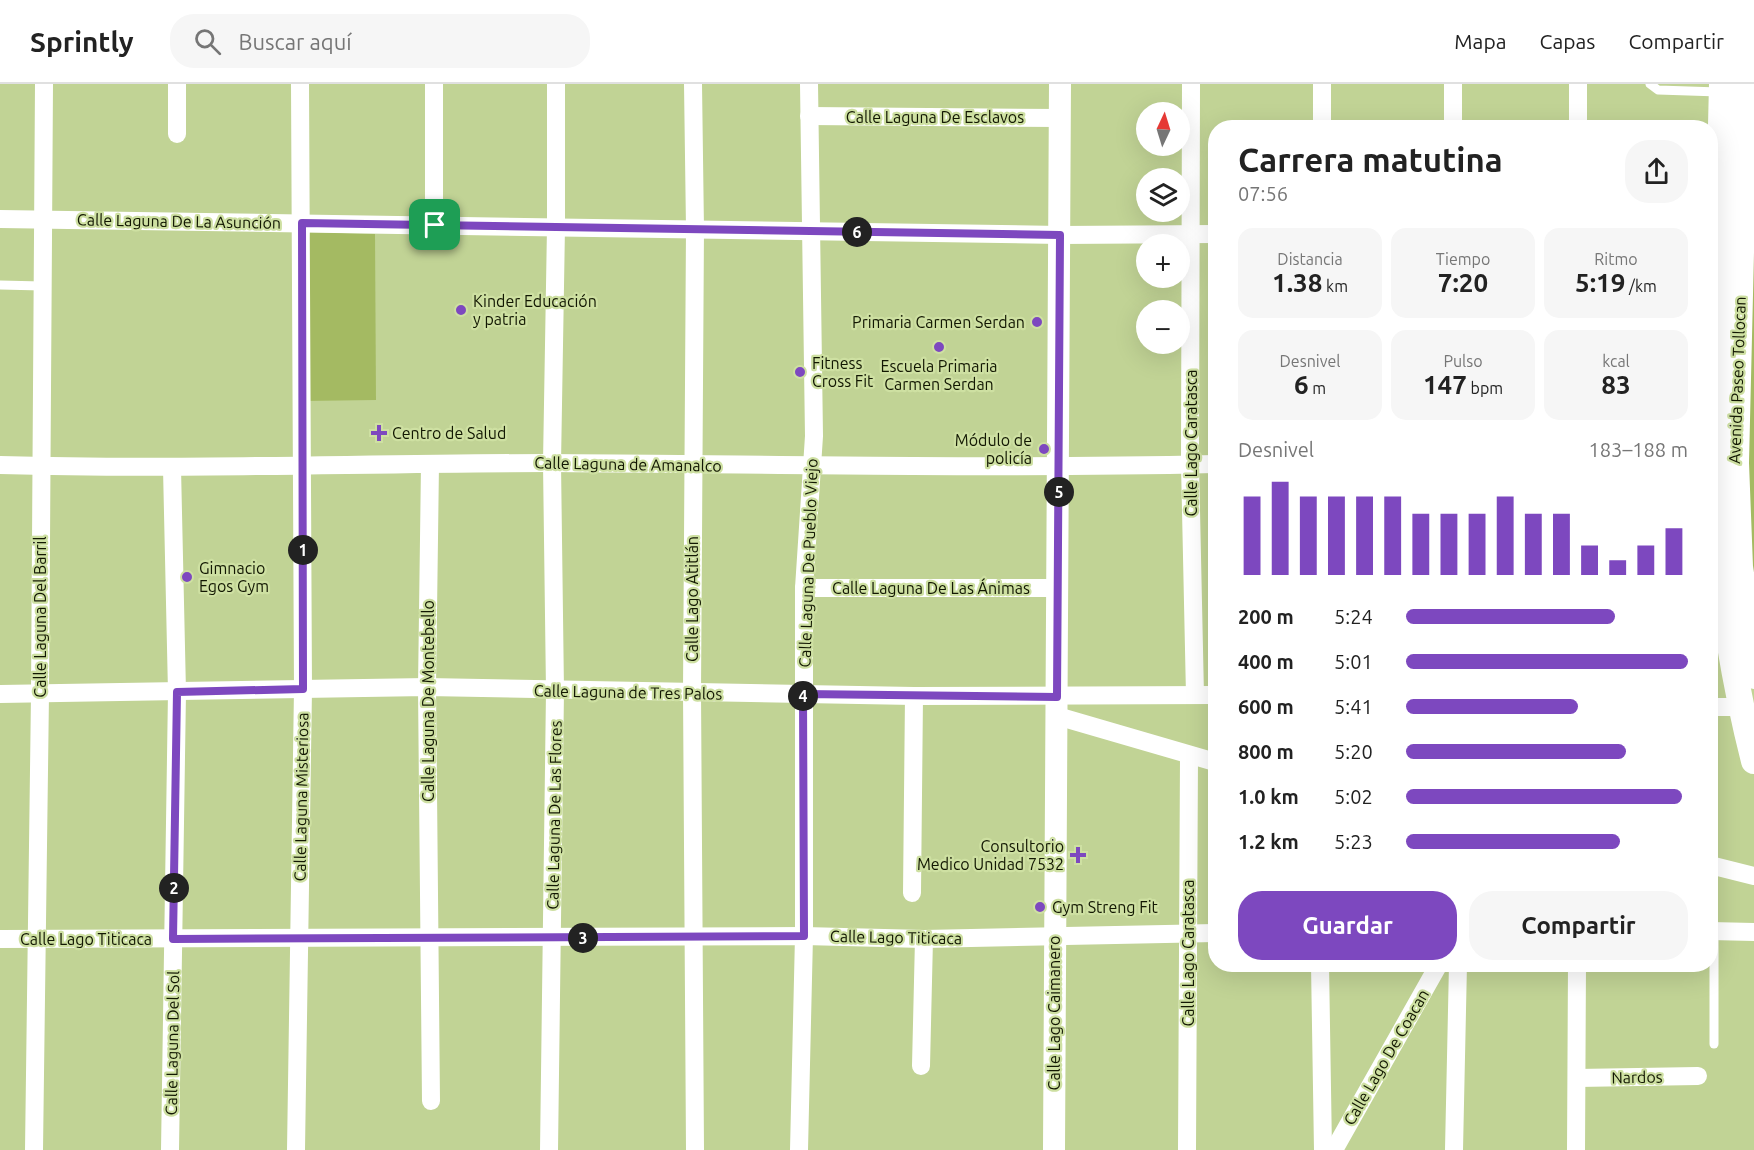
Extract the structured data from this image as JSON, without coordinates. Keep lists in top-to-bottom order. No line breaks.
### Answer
{"streets":{"highway":["Avenida Paseo Tollocan"],"street":["Calle Laguna De Esclavos","Calle Laguna De La Asunción","Calle Lago Caratasca","Calle Laguna de Amanalco","Calle Laguna De Pueblo Viejo","Calle Laguna De Las Ánimas","Calle Lago Atitlán","Calle Laguna Del Barril","Calle Laguna de Tres Palos","Calle Laguna De Montebello","Calle Laguna Misteriosa","Calle Laguna De Las Flores","Calle Lago Titicaca","Calle Lago Caimanero","Calle Laguna Del Sol","Calle Lago De Coacan","Nardos"]},"crossings":[["Calle Laguna De Esclavos","Calle Laguna De Pueblo Viejo"],["Calle Laguna De Esclavos","Calle Lago Caimanero"],["Calle Laguna De La Asunción","Calle Lago Caratasca"],["Calle Laguna De La Asunción","Calle Laguna De Pueblo Viejo"],["Calle Laguna De La Asunción","Calle Lago Atitlán"],["Calle Laguna De La Asunción","Calle Laguna Del Barril"],["Calle Laguna De La Asunción","Calle Laguna Misteriosa"],["Calle Laguna De La Asunción","Calle Laguna De Las Flores"],["Calle Laguna De La Asunción","Calle Lago Caimanero"],["Calle Lago Caratasca","Calle Laguna de Amanalco"],["Calle Lago Caratasca","Calle Laguna de Tres Palos"],["Calle Lago Caratasca","Calle Lago Titicaca"],["Calle Laguna de Amanalco","Calle Laguna De Pueblo Viejo"],["Calle Laguna de Amanalco","Calle Lago Atitlán"],["Calle Laguna de Amanalco","Calle Laguna Del Barril"],["Calle Laguna de Amanalco","Calle Laguna De Montebello"],["Calle Laguna de Amanalco","Calle Laguna Misteriosa"],["Calle Laguna de Amanalco","Calle Laguna De Las Flores"],["Calle Laguna de Amanalco","Calle Lago Caimanero"],["Calle Laguna de Amanalco","Calle Laguna Del Sol"],["Calle Laguna De Pueblo Viejo","Calle Laguna De Las Ánimas"],["Calle Laguna De Pueblo Viejo","Calle Laguna de Tres Palos"],["Calle Laguna De Pueblo Viejo","Calle Lago Titicaca"],["Calle Laguna De Las Ánimas","Calle Lago Caimanero"],["Calle Lago Atitlán","Calle Laguna de Tres Palos"],["Calle Lago Atitlán","Calle Lago Titicaca"],["Calle Laguna Del Barril","Calle Laguna de Tres Palos"],["Calle Laguna Del Barril","Calle Lago Titicaca"],["Calle Laguna de Tres Palos","Calle Laguna De Montebello"],["Calle Laguna de Tres Palos","Calle Laguna Misteriosa"],["Calle Laguna de Tres Palos","Calle Laguna De Las Flores"],["Calle Laguna de Tres Palos","Calle Lago Caimanero"],["Calle Laguna de Tres Palos","Calle Laguna Del Sol"],["Calle Laguna De Montebello","Calle Lago Titicaca"],["Calle Laguna Misteriosa","Calle Lago Titicaca"],["Calle Laguna De Las Flores","Calle Lago Titicaca"],["Calle Lago Titicaca","Calle Lago Caimanero"],["Calle Lago Titicaca","Calle Laguna Del Sol"]],"places":{"other":["Kinder Educación y patria","Primaria Carmen Serdan","Escuela Primaria Carmen Serdan","Fitness Cross Fit","Módulo de policía","Gimnacio Egos Gym","Gym Streng Fit"],"health":["Centro de Salud","Consultorio Medico Unidad 7532"]},"north":"top","page":{"header":"Sprintly","search":"Buscar aquí","nav":["Mapa","Capas","Compartir"],"map_buttons":["+","−"],"heading":["Carrera matutina","07:56"],"pins":["6","5","1","4","2","3"],"stats":[["Distancia","1.38 km"],["Tiempo","7:20"],["Ritmo","5:19 /km"],["Desnivel","6 m"],["Pulso","147 bpm"],["kcal","83"]],"chart":["Desnivel","183–188 m"],"list":[{"name":"200 m","note":"5:24"},{"name":"400 m","note":"5:01"},{"name":"600 m","note":"5:41"},{"name":"800 m","note":"5:20"},{"name":"1.0 km","note":"5:02"},{"name":"1.2 km","note":"5:23"}],"buttons":["Guardar","Compartir"]}}
